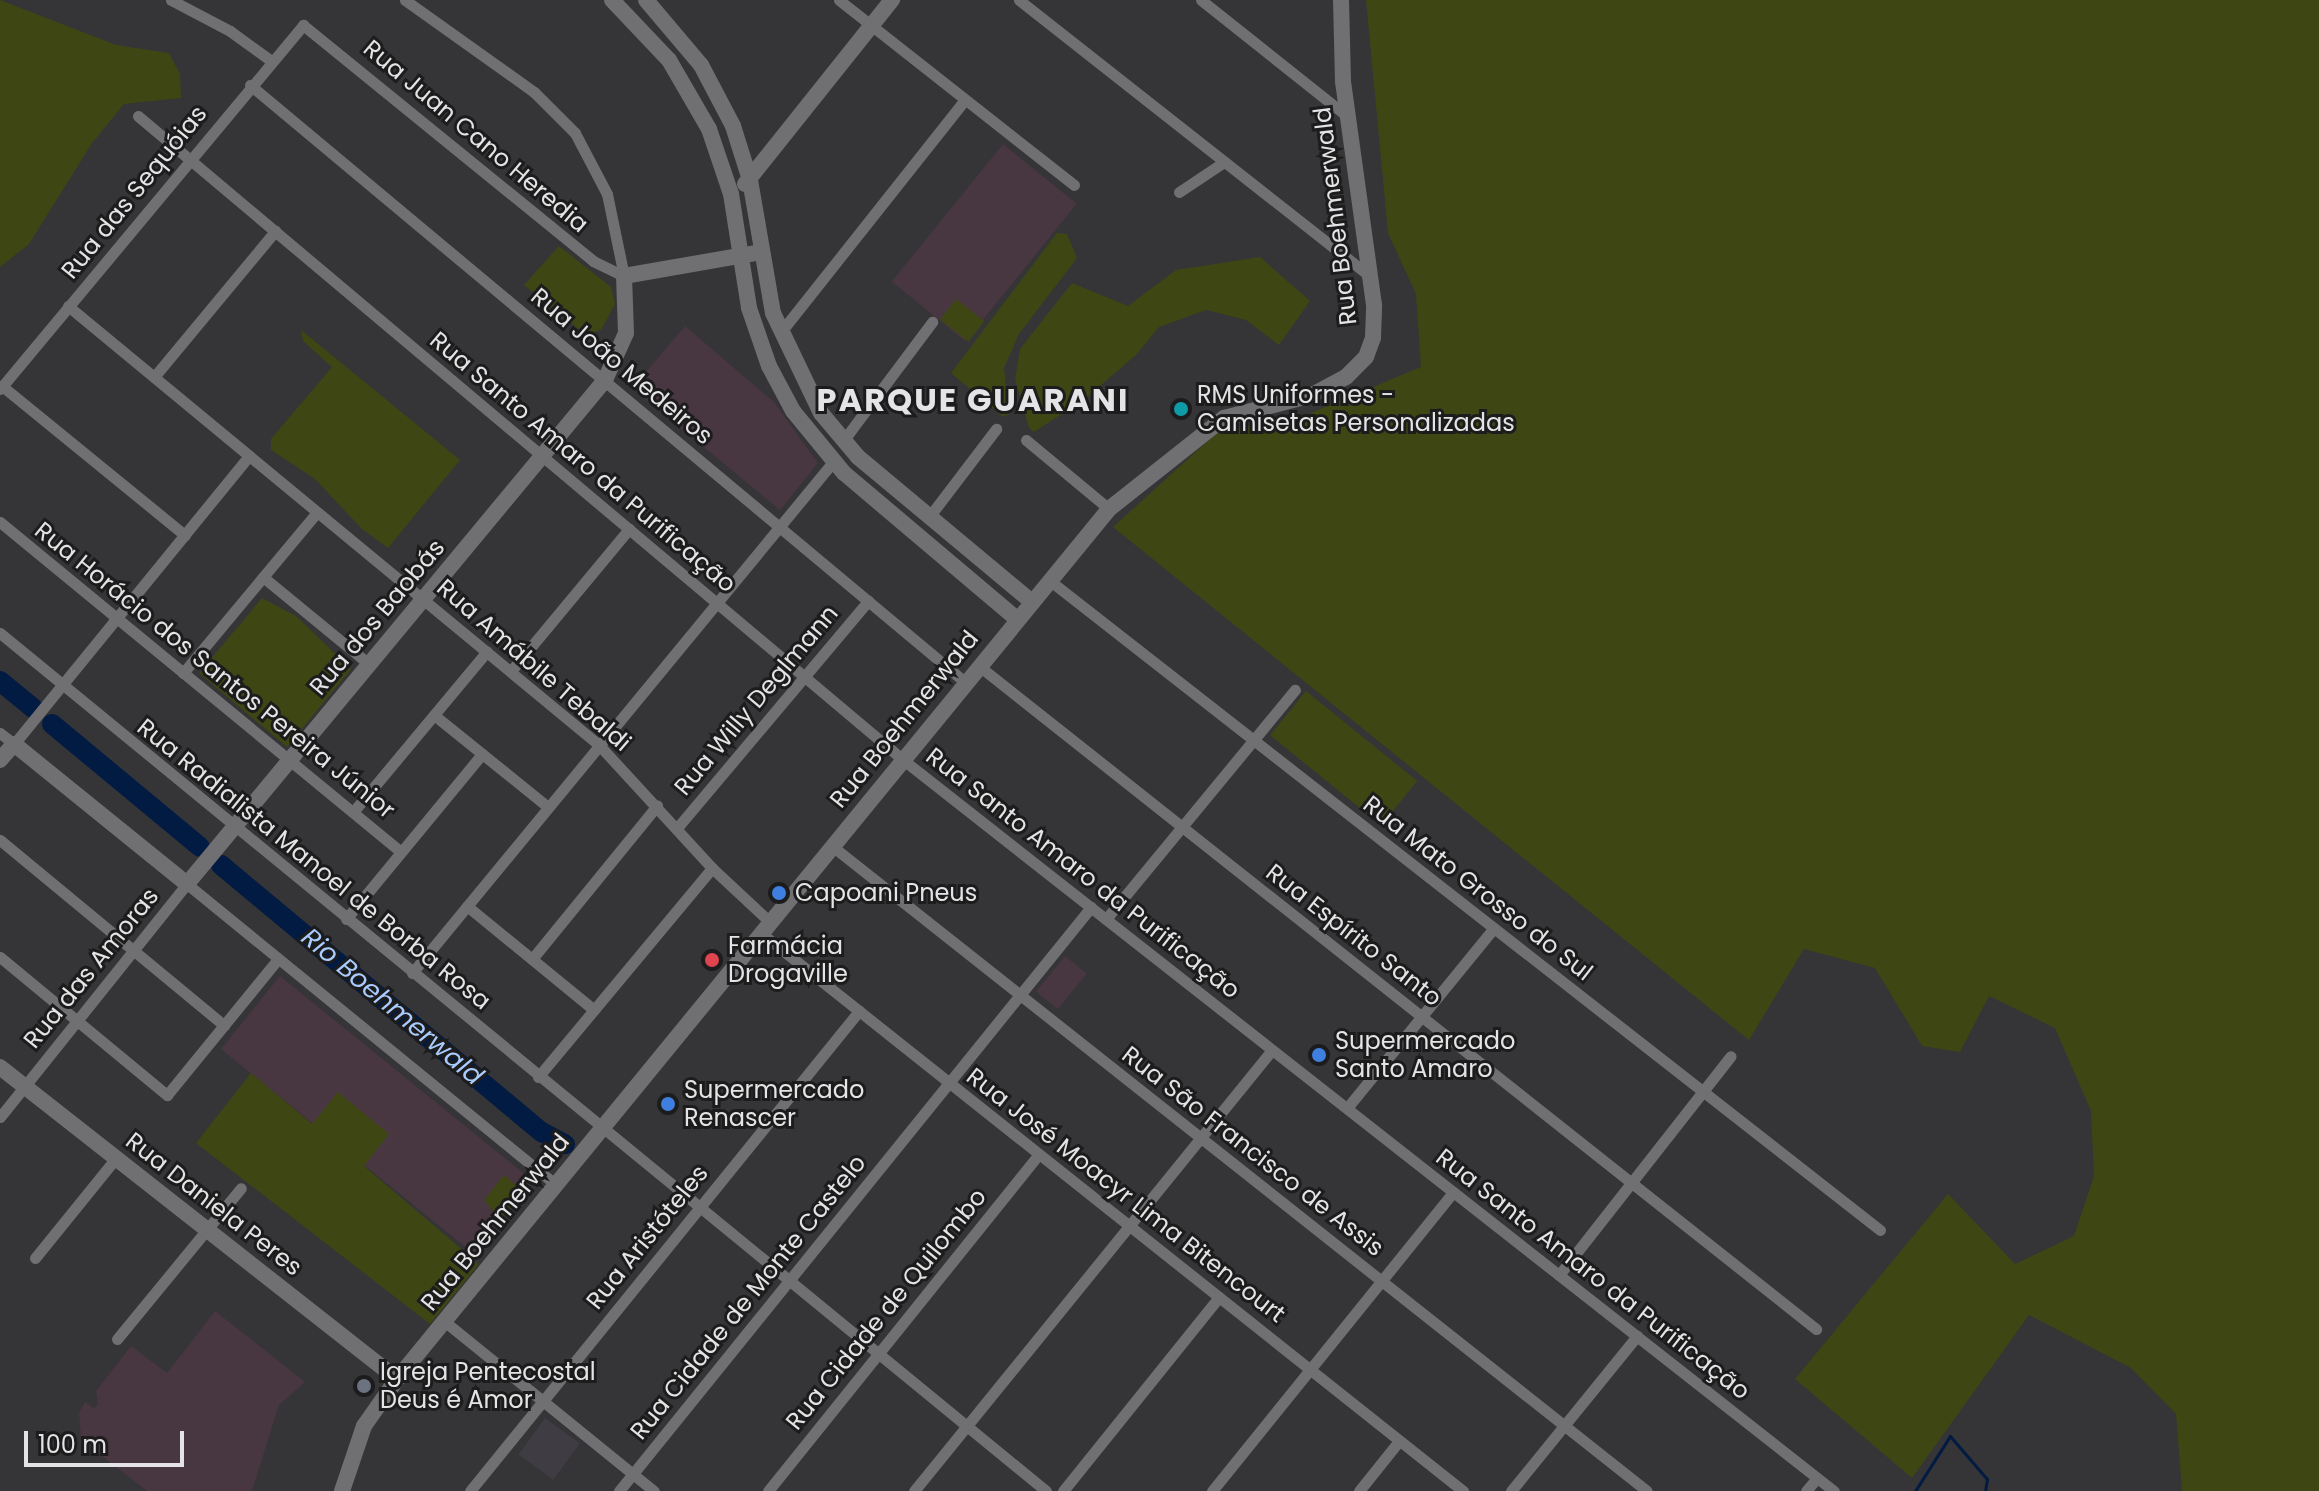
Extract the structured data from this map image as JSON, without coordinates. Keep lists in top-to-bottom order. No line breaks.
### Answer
{"streets":{"street":["Rua Juan Cano Heredia","Rua das Sequóias","Rua Boehmerwald","Rua João Medeiros","Rua Santo Amaro da Purificação","Rua dos Baobás","Rua Amábile Tebaldi","Rua Horácio dos Santos Pereira Júnior","Rua Willy Deglmann","Rua Radialista Manoel de Borba Rosa","Rua Mato Grosso do Sul","Rua Espírito Santo","Rua das Amoras","Rua São Francisco de Assis","Rua José Moacyr Lima Bitencourt","Rua Daniela Peres","Rua Aristóteles","Rua Cidade de Monte Castelo","Rua Cidade de Quilombo"]},"crossings":[["Rua Juan Cano Heredia","Rua das Sequóias"],["Rua Juan Cano Heredia","Rua dos Baobás"],["Rua das Sequóias","Rua João Medeiros"],["Rua das Sequóias","Rua Santo Amaro da Purificação"],["Rua das Sequóias","Rua Amábile Tebaldi"],["Rua Boehmerwald","Rua João Medeiros"],["Rua Boehmerwald","Rua Santo Amaro da Purificação"],["Rua Boehmerwald","Rua Amábile Tebaldi"],["Rua Boehmerwald","Rua Radialista Manoel de Borba Rosa"],["Rua Boehmerwald","Rua Mato Grosso do Sul"],["Rua Boehmerwald","Rua Espírito Santo"],["Rua Boehmerwald","Rua São Francisco de Assis"],["Rua Boehmerwald","Rua José Moacyr Lima Bitencourt"],["Rua Boehmerwald","Rua Daniela Peres"],["Rua João Medeiros","Rua dos Baobás"],["Rua João Medeiros","Rua Willy Deglmann"],["Rua Santo Amaro da Purificação","Rua dos Baobás"],["Rua Santo Amaro da Purificação","Rua Willy Deglmann"],["Rua Santo Amaro da Purificação","Rua Cidade de Monte Castelo"],["Rua dos Baobás","Rua Amábile Tebaldi"],["Rua dos Baobás","Rua Horácio dos Santos Pereira Júnior"],["Rua dos Baobás","Rua Radialista Manoel de Borba Rosa"],["Rua dos Baobás","Rua das Amoras"],["Rua Amábile Tebaldi","Rua Willy Deglmann"],["Rua Amábile Tebaldi","Rua José Moacyr Lima Bitencourt"],["Rua Radialista Manoel de Borba Rosa","Rua Aristóteles"],["Rua Radialista Manoel de Borba Rosa","Rua Cidade de Monte Castelo"],["Rua Radialista Manoel de Borba Rosa","Rua Cidade de Quilombo"],["Rua das Amoras","Rua Daniela Peres"],["Rua São Francisco de Assis","Rua Cidade de Monte Castelo"],["Rua José Moacyr Lima Bitencourt","Rua Aristóteles"],["Rua José Moacyr Lima Bitencourt","Rua Cidade de Monte Castelo"],["Rua José Moacyr Lima Bitencourt","Rua Cidade de Quilombo"]],"districts":["PARQUE GUARANI"],"water":["Rio Boehmerwald"],"places":["RMS Uniformes - Camisetas Personalizadas","Capoani Pneus","Farmácia Drogaville","Supermercado Santo Amaro","Supermercado Renascer","Igreja Pentecostal Deus é Amor"],"scale_bar":"100 m"}
